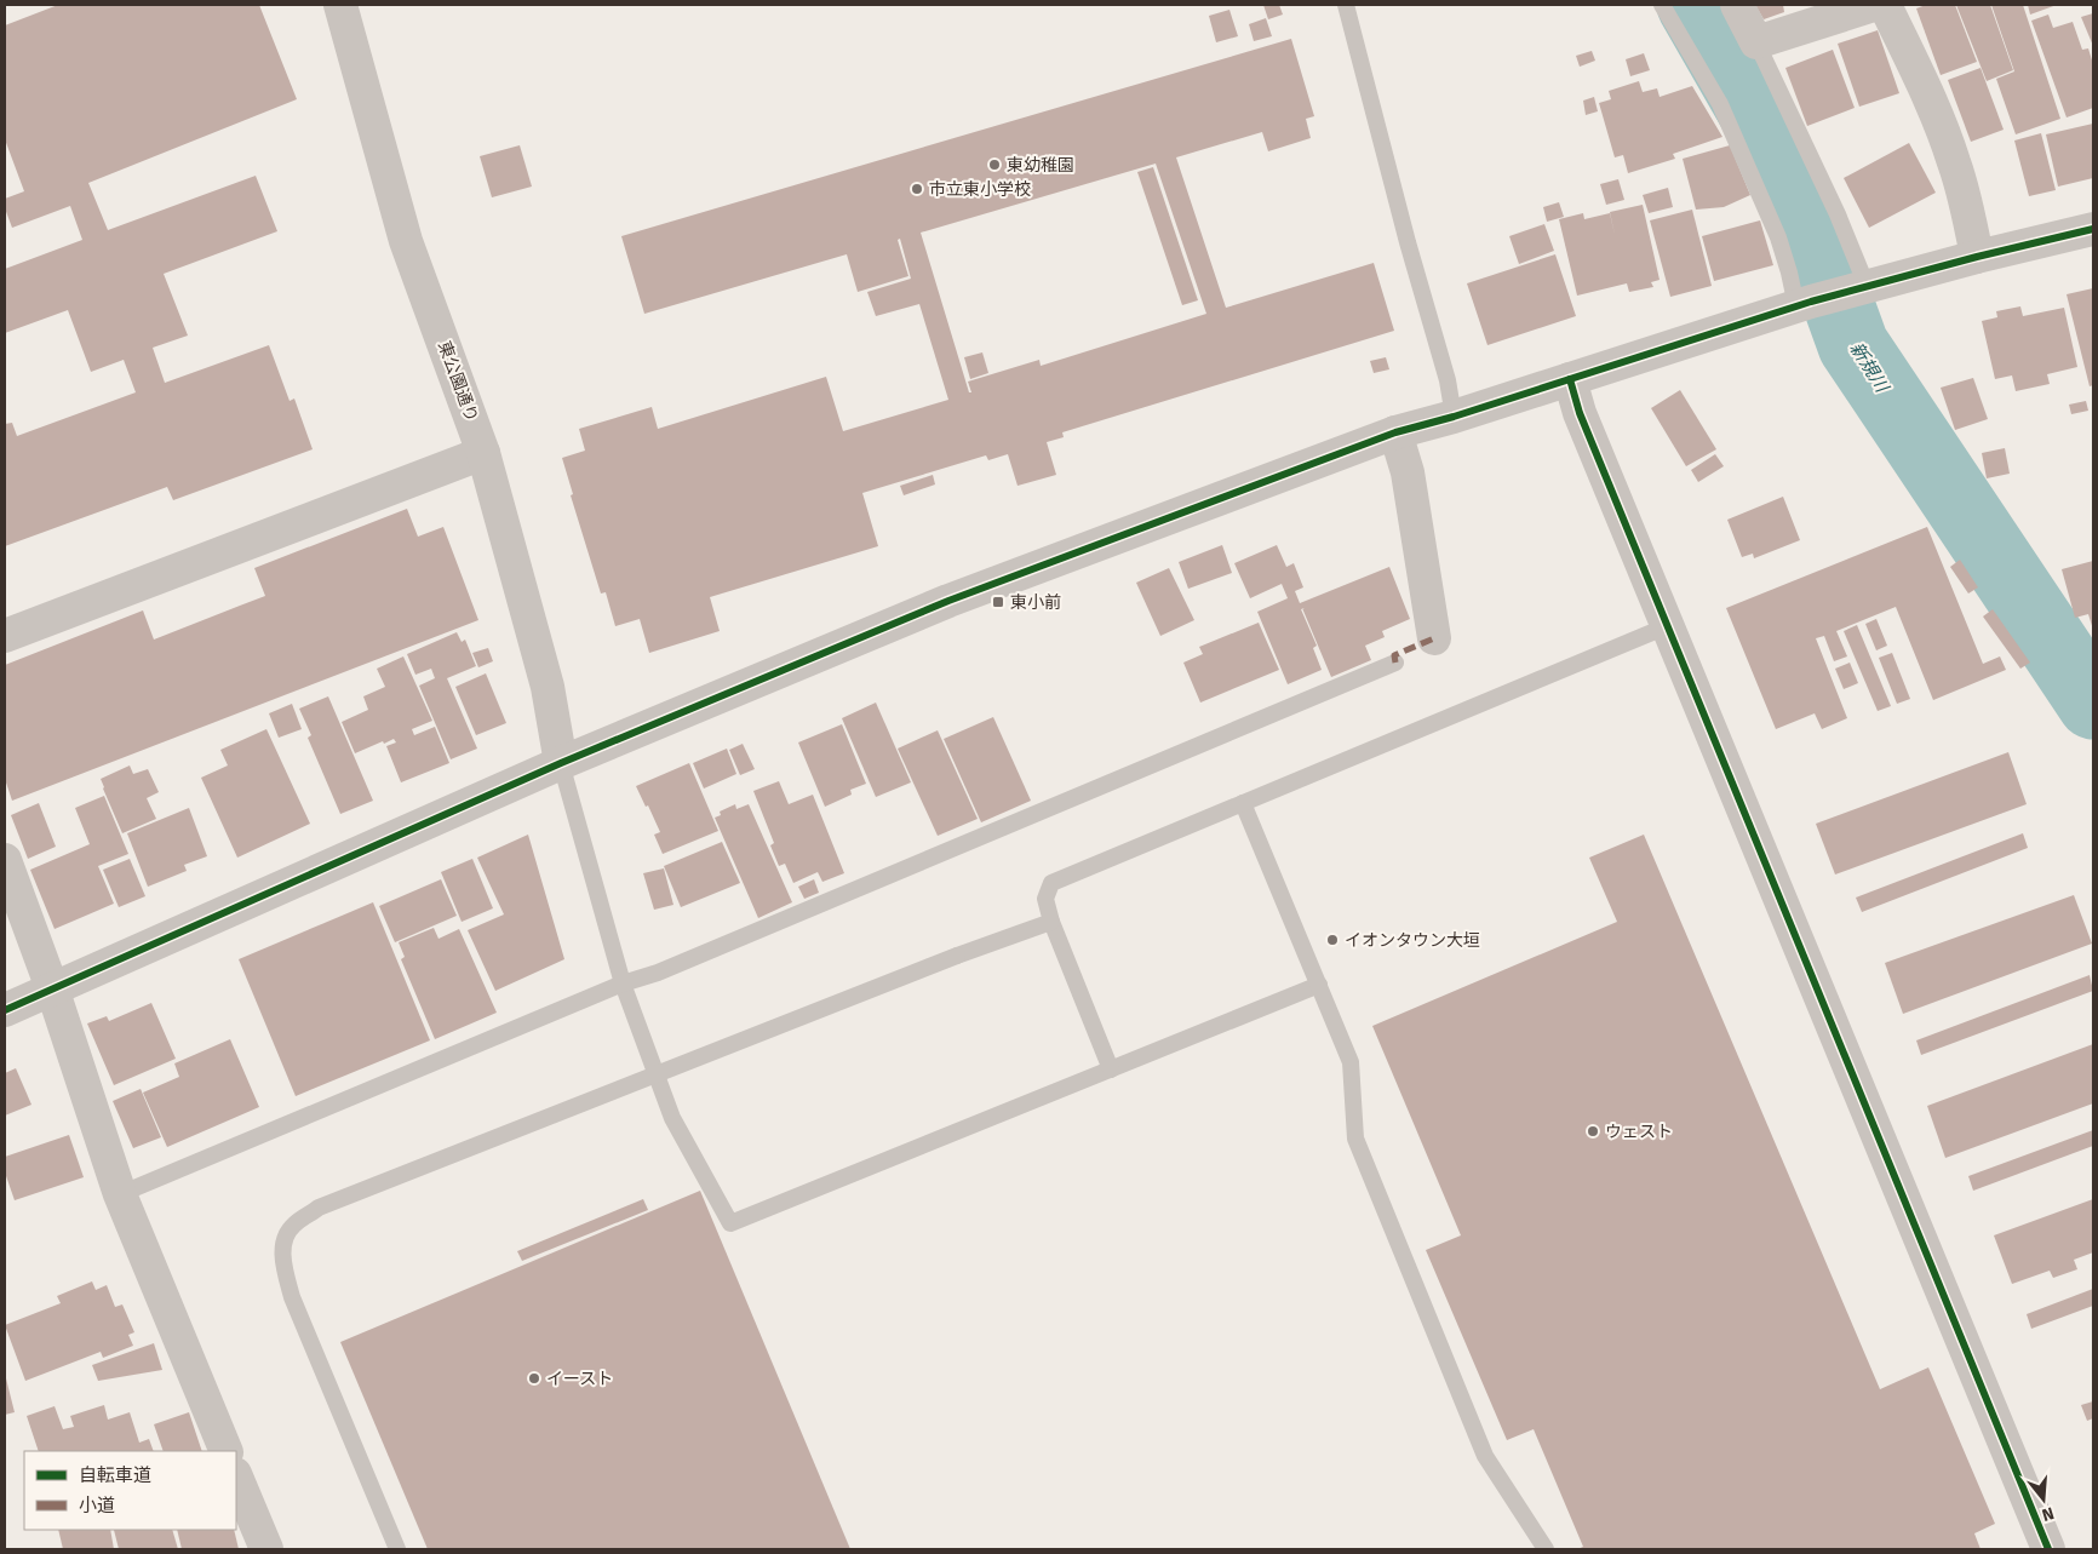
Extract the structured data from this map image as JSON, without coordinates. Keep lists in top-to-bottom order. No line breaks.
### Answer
{"streets":{"street":["東公園通り"]},"water":["新規川"],"places":{"other":["東幼稚園","市立東小学校","イオンタウン大垣","ウェスト","イースト"],"transit":["東小前"]},"legend":["自転車道","小道"],"north":"bottom"}
